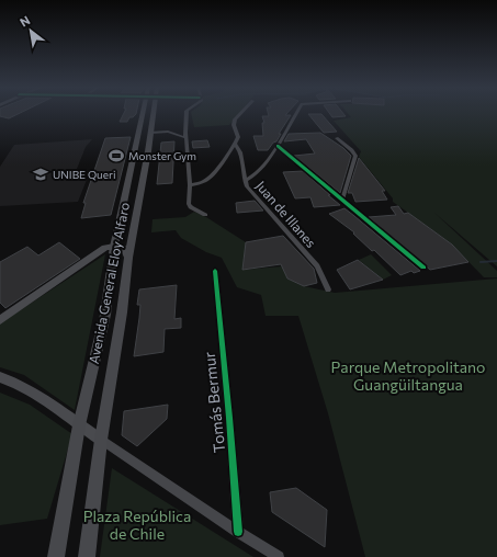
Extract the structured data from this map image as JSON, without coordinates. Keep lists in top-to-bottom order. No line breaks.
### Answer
{"streets":{"main road":["Avenida General Eloy Alfaro"],"street":["Juan de Illanes","Tomás Bermur"]},"parks":["Parque Metropolitano Guangüiltangua","Plaza República de Chile"],"places":{"sports":["Monster Gym"],"school or university":["UNIBE Queri"]},"north":"top left"}
